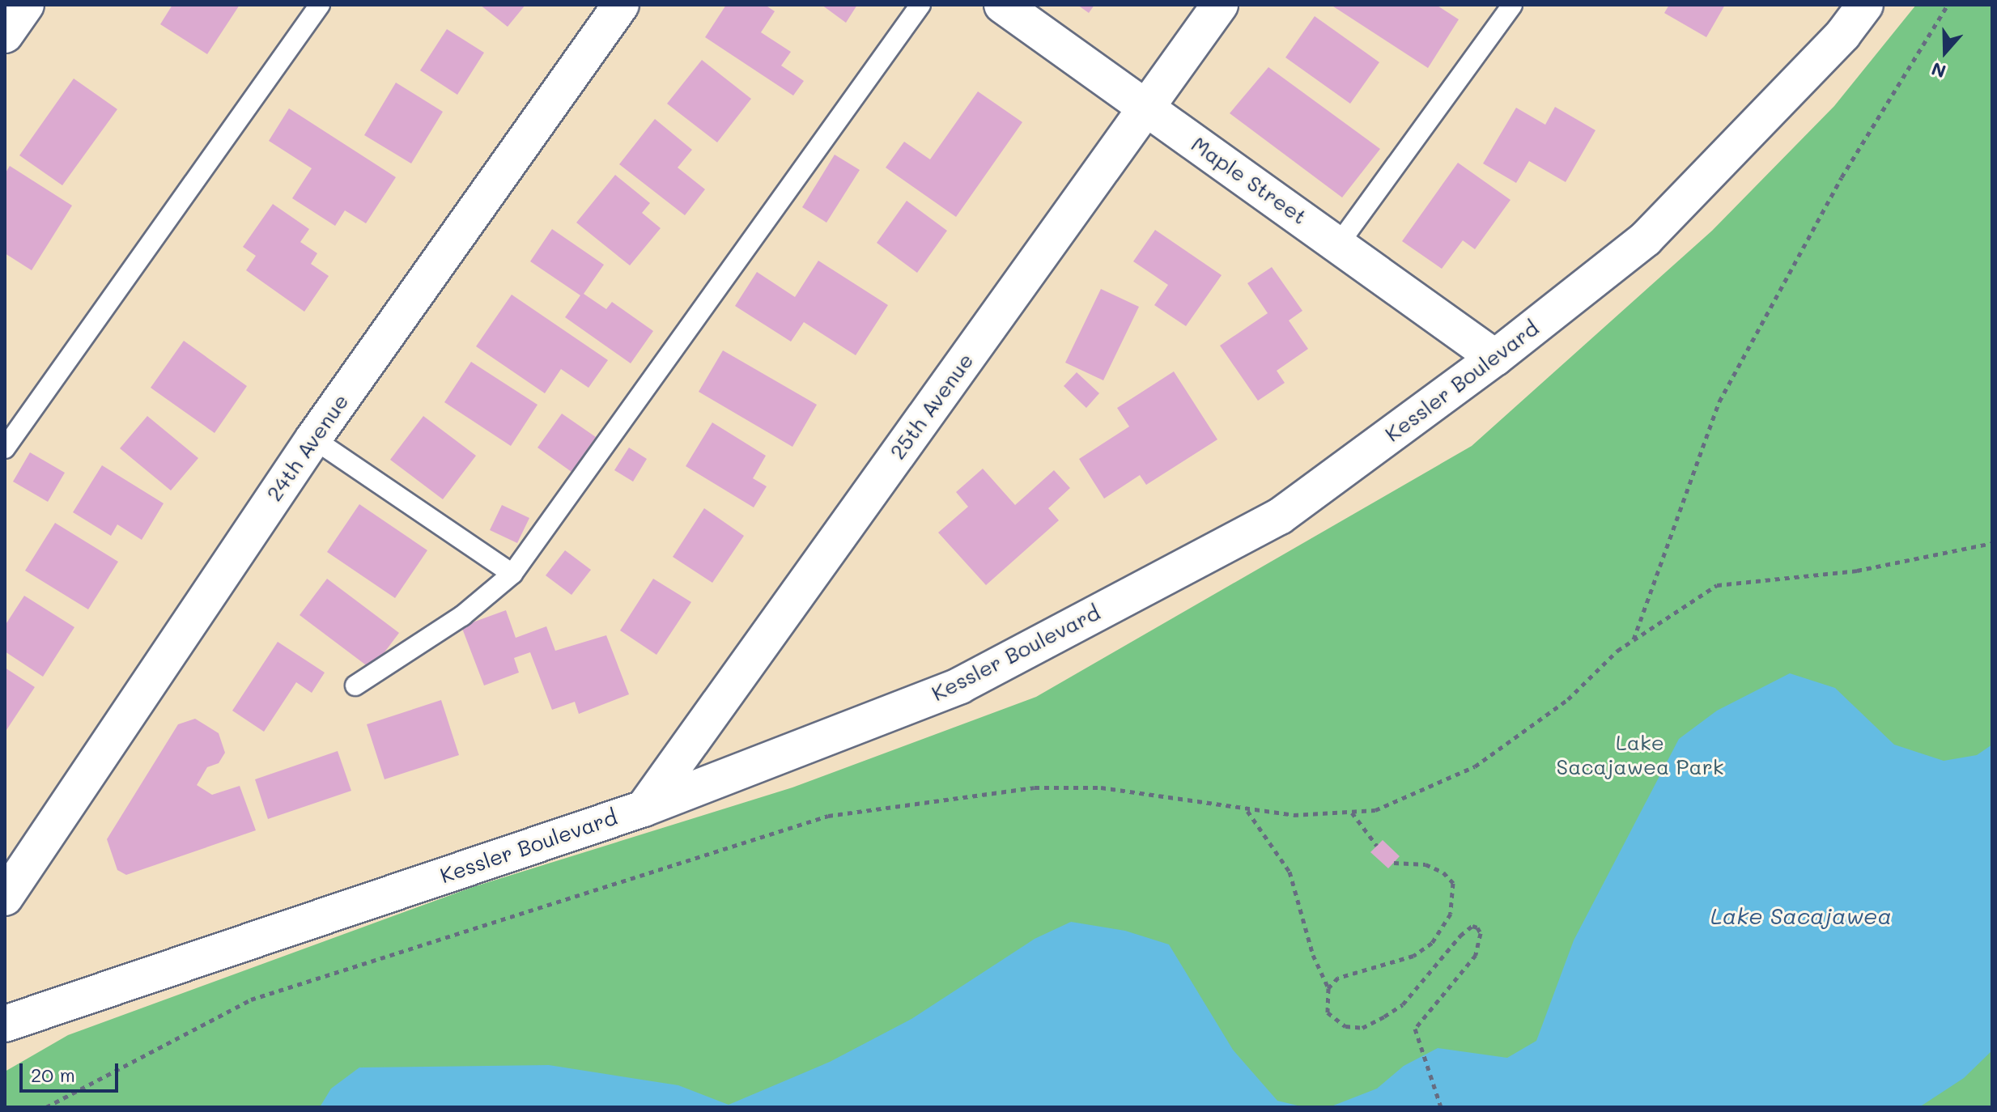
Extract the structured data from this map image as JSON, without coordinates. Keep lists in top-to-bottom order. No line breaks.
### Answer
{"streets":{"street":["Maple Street","Kessler Boulevard","25th Avenue","24th Avenue"]},"crossings":[["Maple Street","Kessler Boulevard"],["Maple Street","25th Avenue"],["Kessler Boulevard","25th Avenue"]],"water":["Lake Sacajawea"],"parks":["Lake Sacajawea Park"],"scale_bar":"20 m","north":"bottom"}
